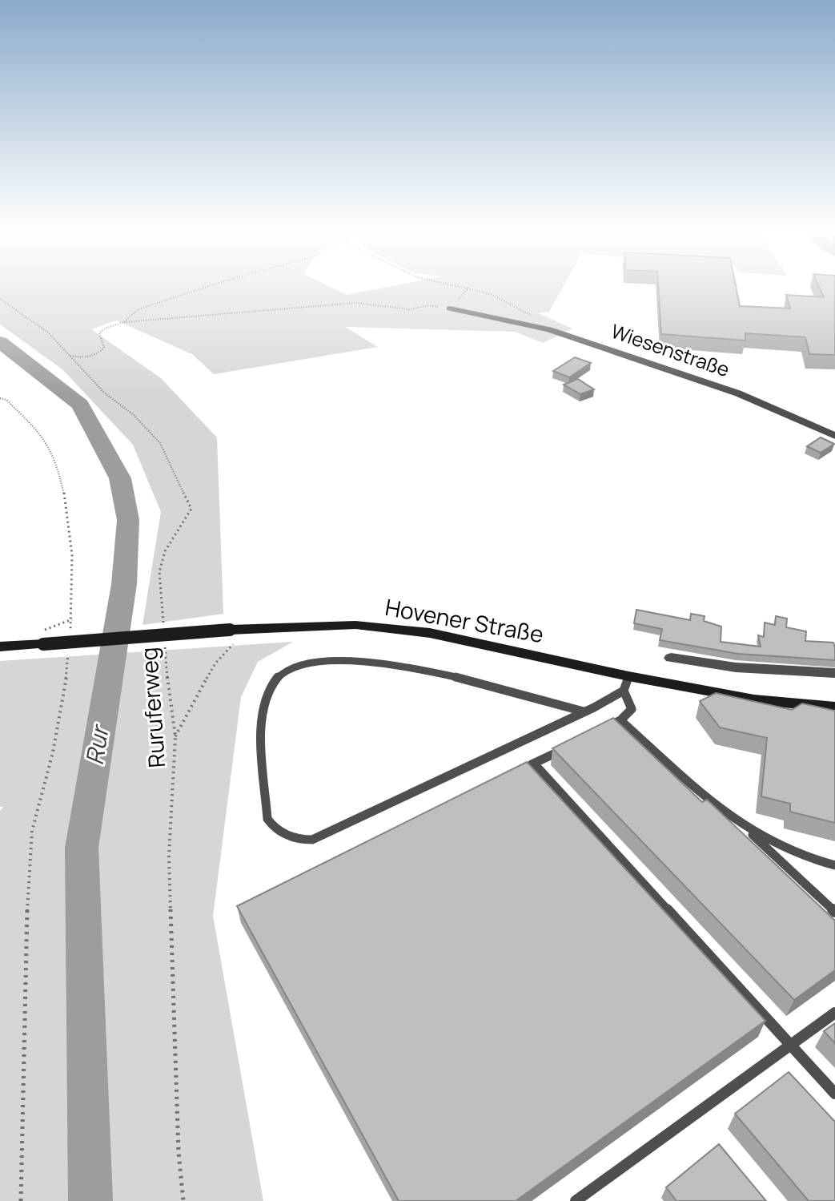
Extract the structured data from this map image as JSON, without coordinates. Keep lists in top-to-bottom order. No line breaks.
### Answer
{"streets":{"main road":["Hovener Straße"],"street":["Wiesenstraße"],"path":["Ruruferweg"]},"water":["Rur"]}
